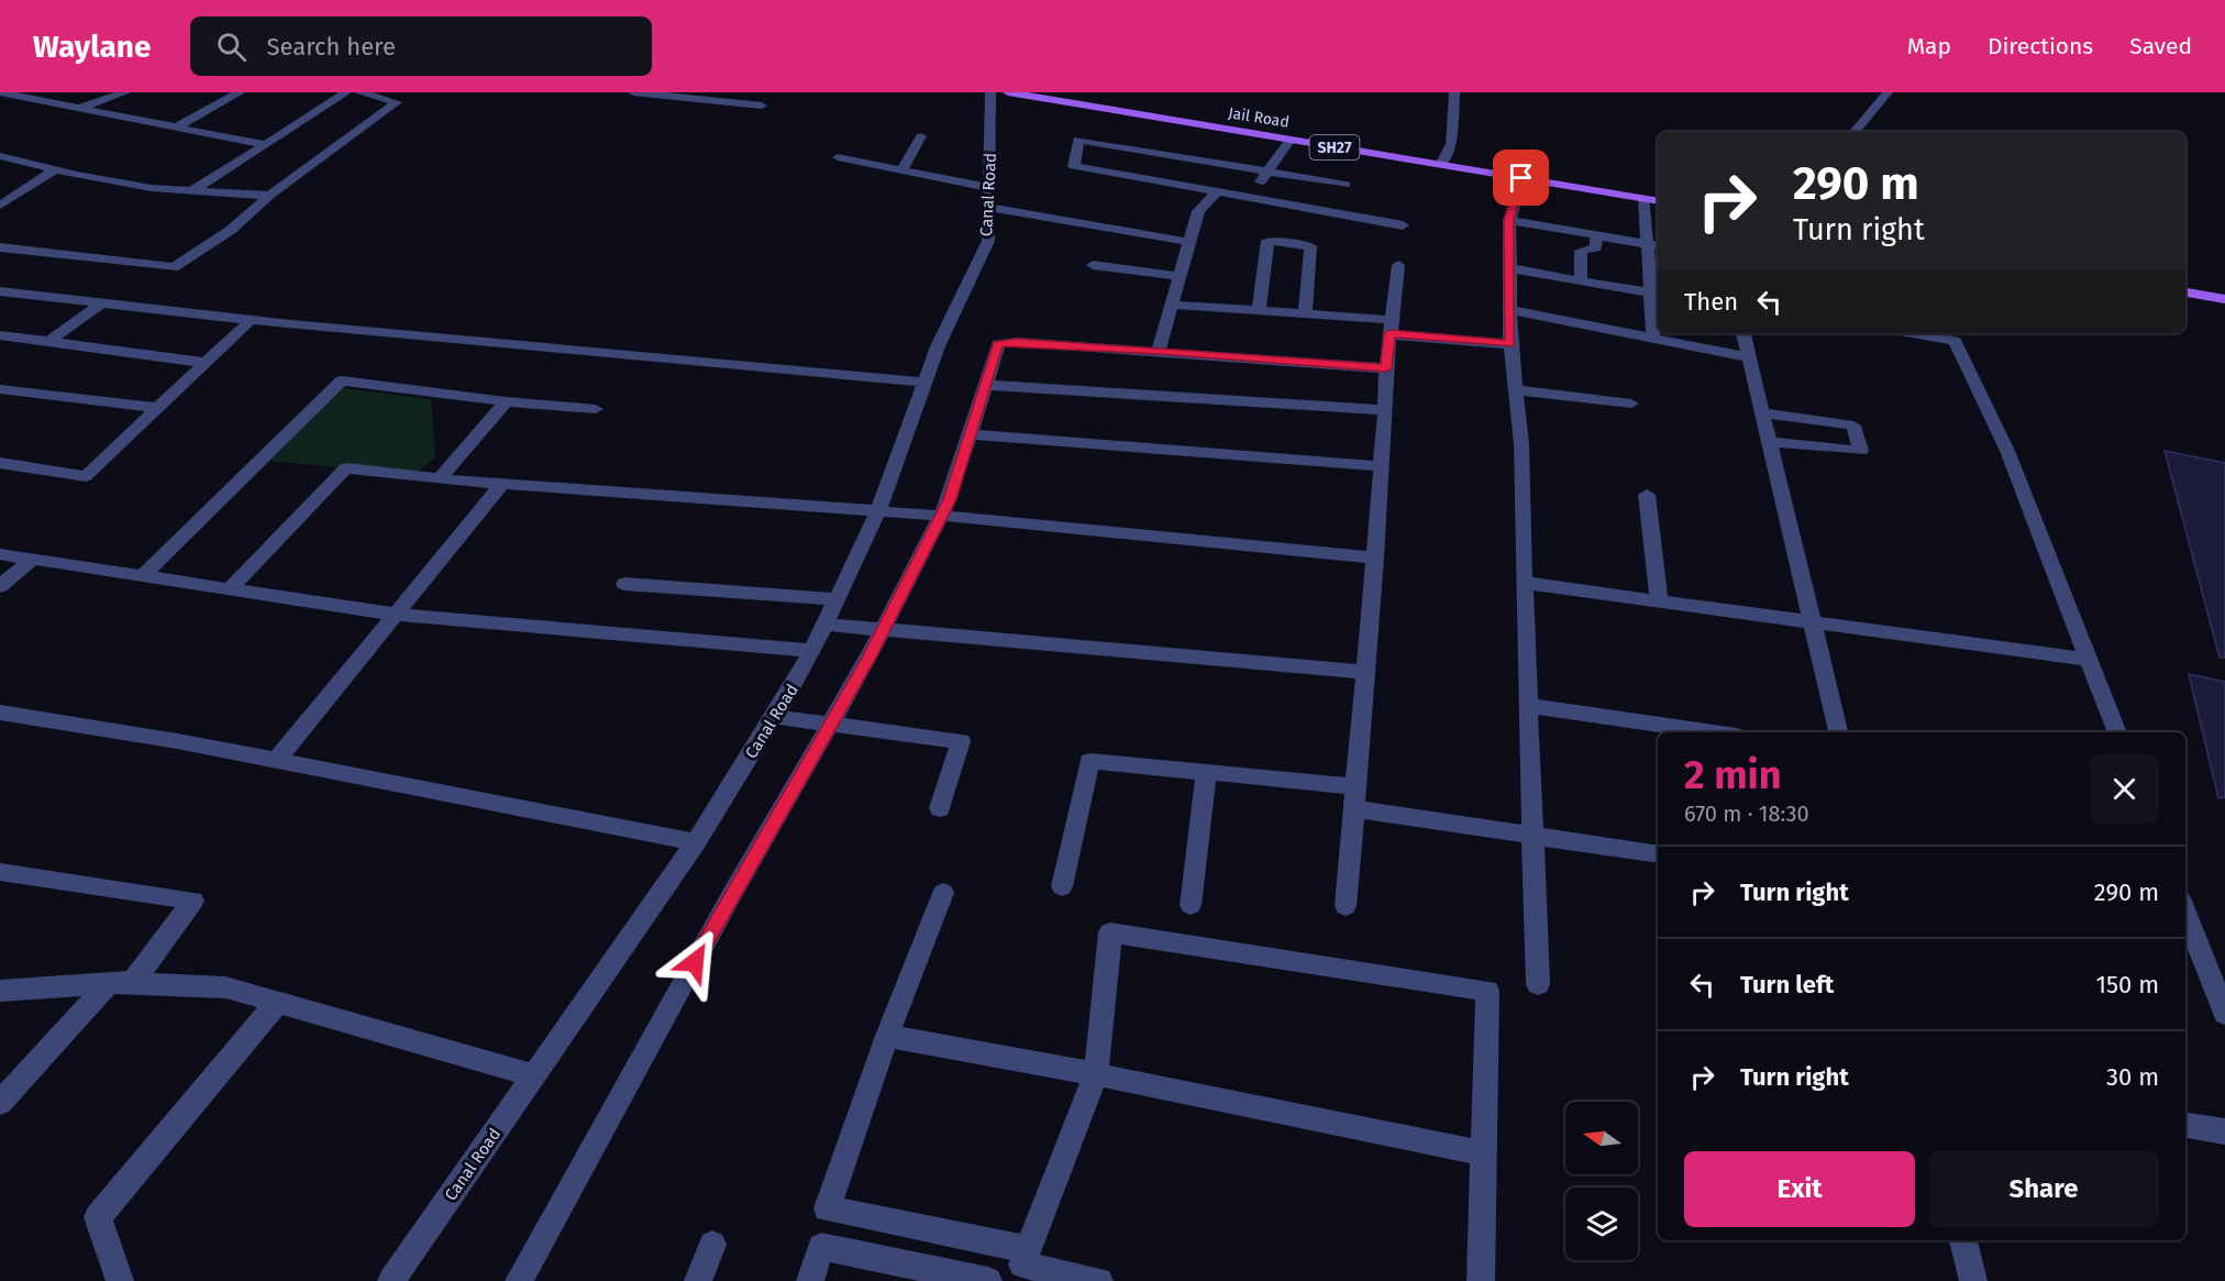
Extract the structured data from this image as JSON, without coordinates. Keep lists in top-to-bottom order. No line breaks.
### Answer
{"streets":{"main road":["Jail Road","SH27"],"street":["Canal Road"]},"north":"left","page":{"header":"Waylane","search":"Search here","nav":["Map","Directions","Saved"],"turn":["290 m","Turn right"],"then":"Then","heading":["2 min","670 m · 18:30"],"list":[{"name":"Turn right","value":"290 m"},{"name":"Turn left","value":"150 m"},{"name":"Turn right","value":"30 m"}],"buttons":["Exit","Share"]}}
